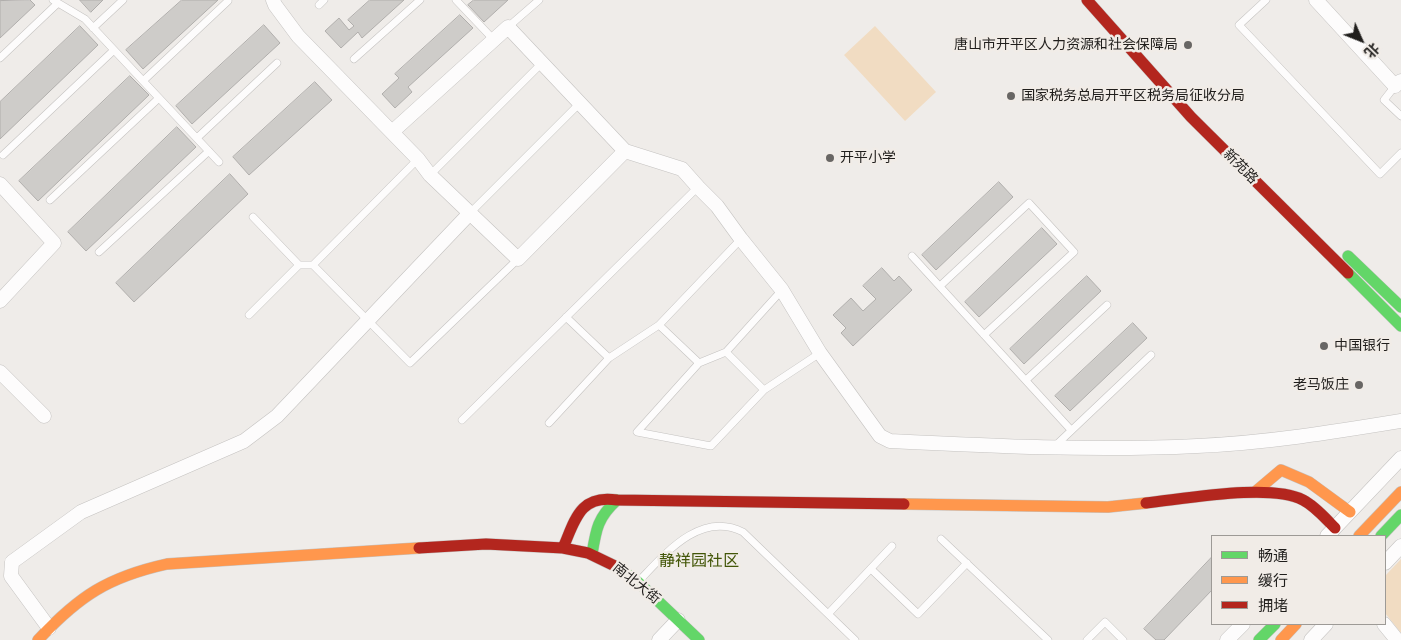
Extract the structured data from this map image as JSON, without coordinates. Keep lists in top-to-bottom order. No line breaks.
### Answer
{"streets":{"street":["新苑路","南北大街"]},"districts":["静祥园社区"],"places":["唐山市开平区人力资源和社会保障局","国家税务总局开平区税务局征收分局","开平小学","中国银行","老马饭庄"],"legend":["畅通","缓行","拥堵"],"north":"bottom right"}
